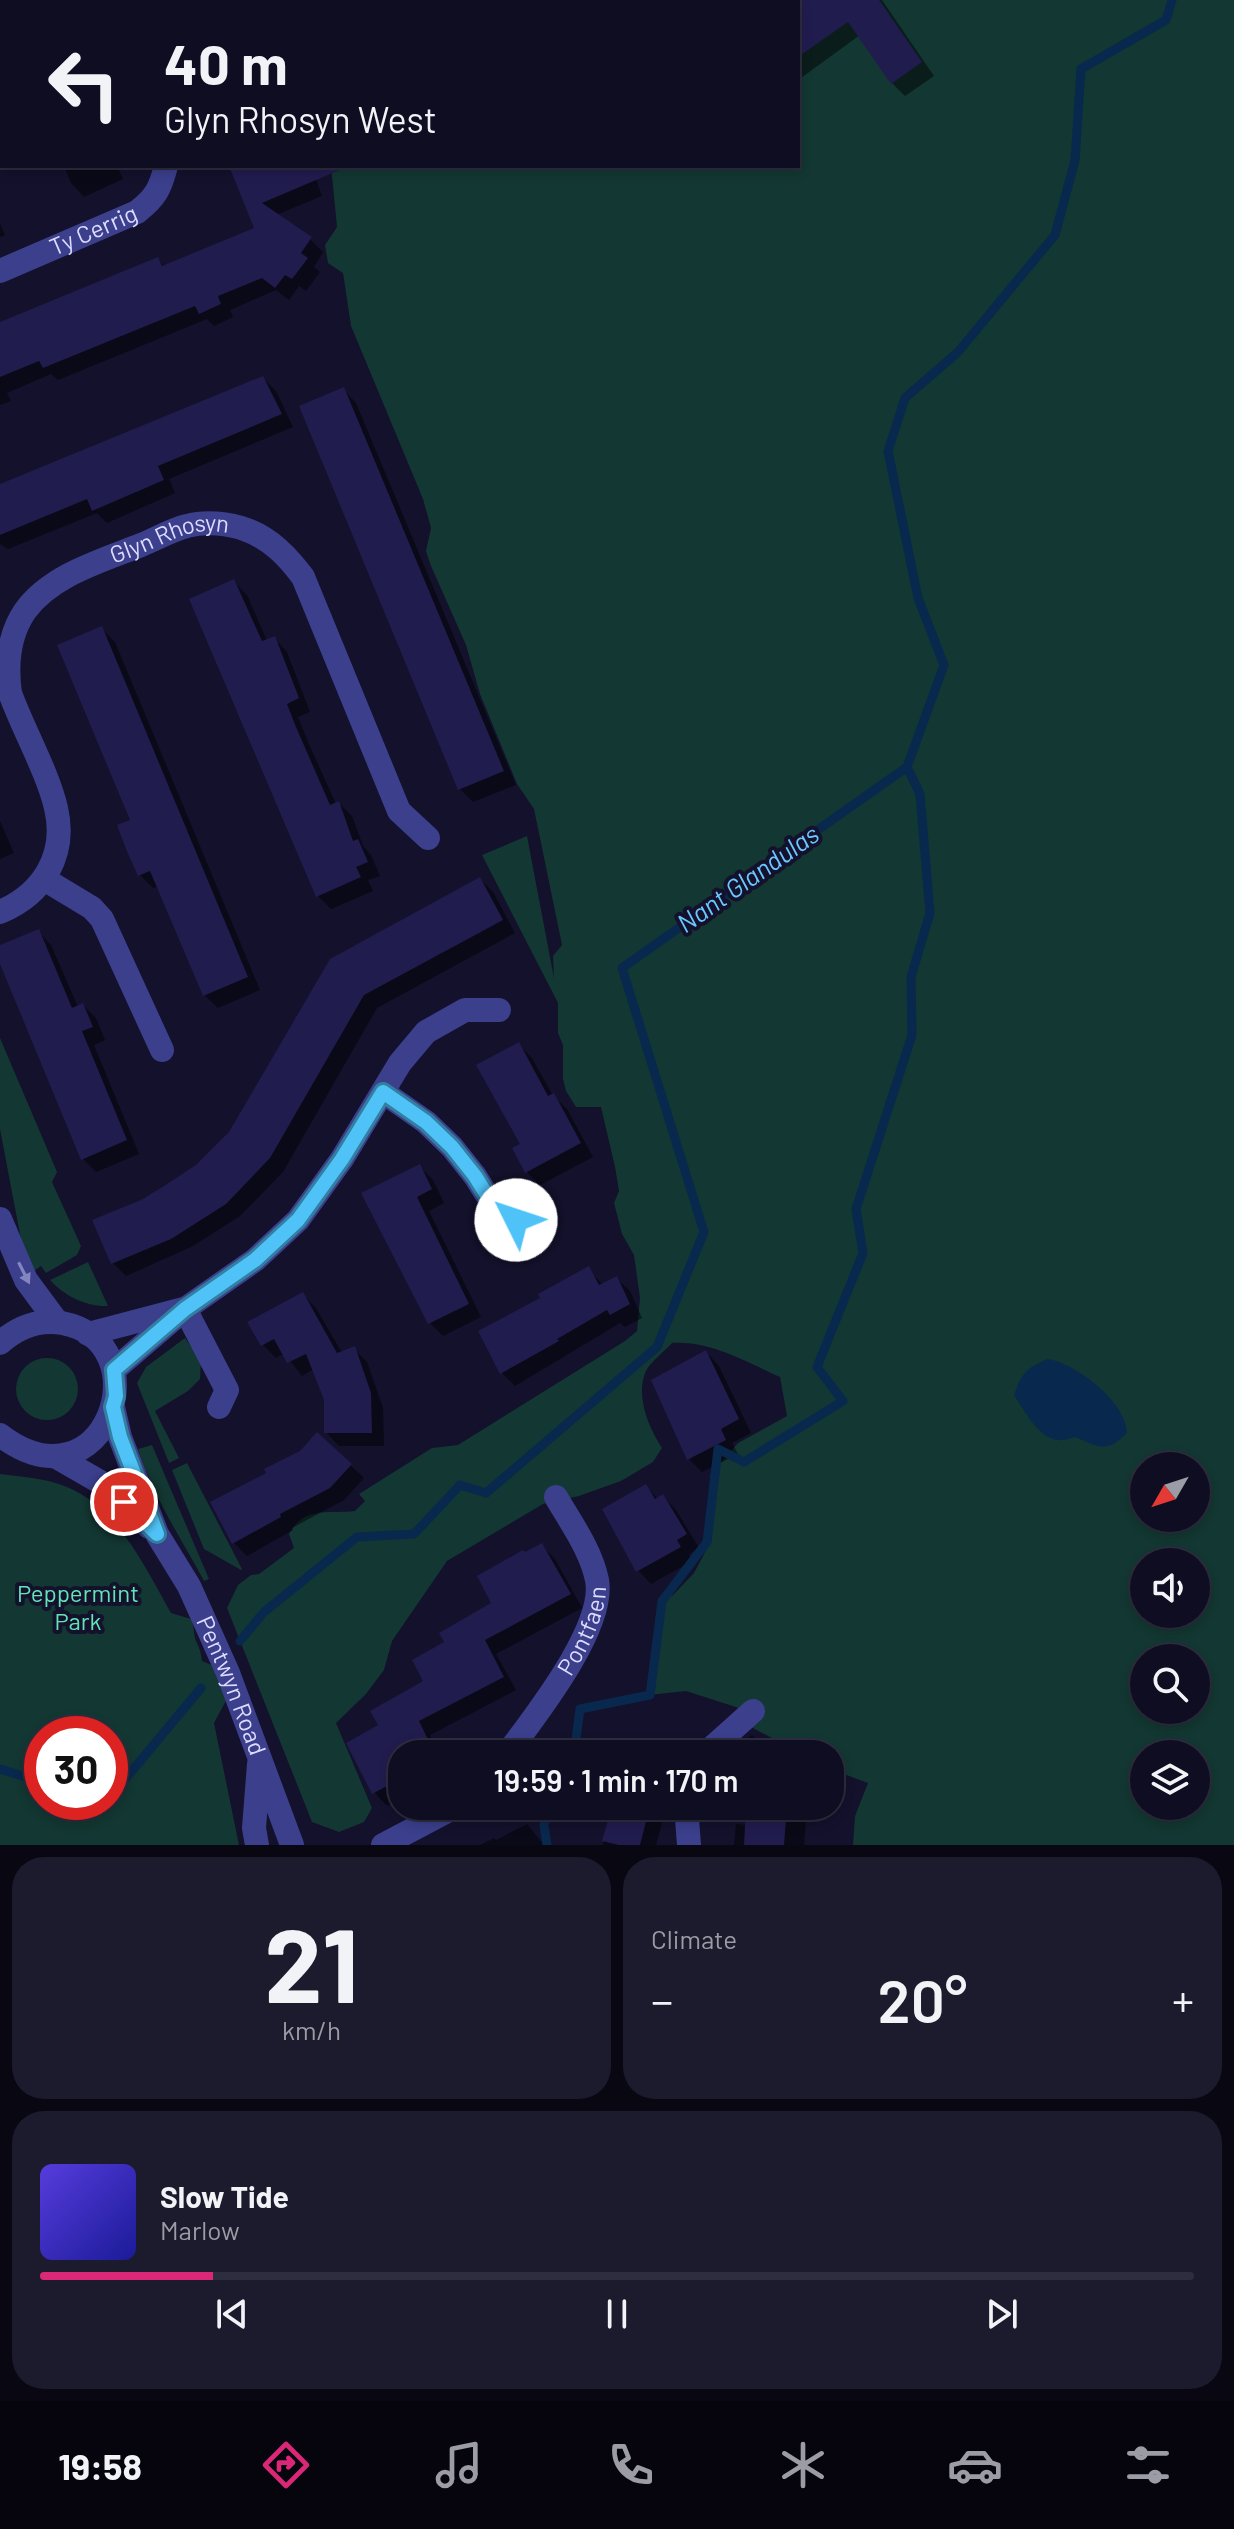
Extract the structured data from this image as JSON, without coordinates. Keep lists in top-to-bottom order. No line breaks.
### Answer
{"streets":{"street":["Ty Cerrig","Glyn Rhosyn","Pontfaen","Pentwyn Road"]},"water":["Nant Glandulas"],"parks":["Peppermint Park"],"north":"bottom left","page":{"turn":["40 m","Glyn Rhosyn West"],"limit":"30","trip":"19:59 · 1 min · 170 m","tile":[["21","km/h"],"Climate"],"heat":["−","20°","+"],"song":["Slow Tide","Marlow"],"tabs":"19:58"}}
